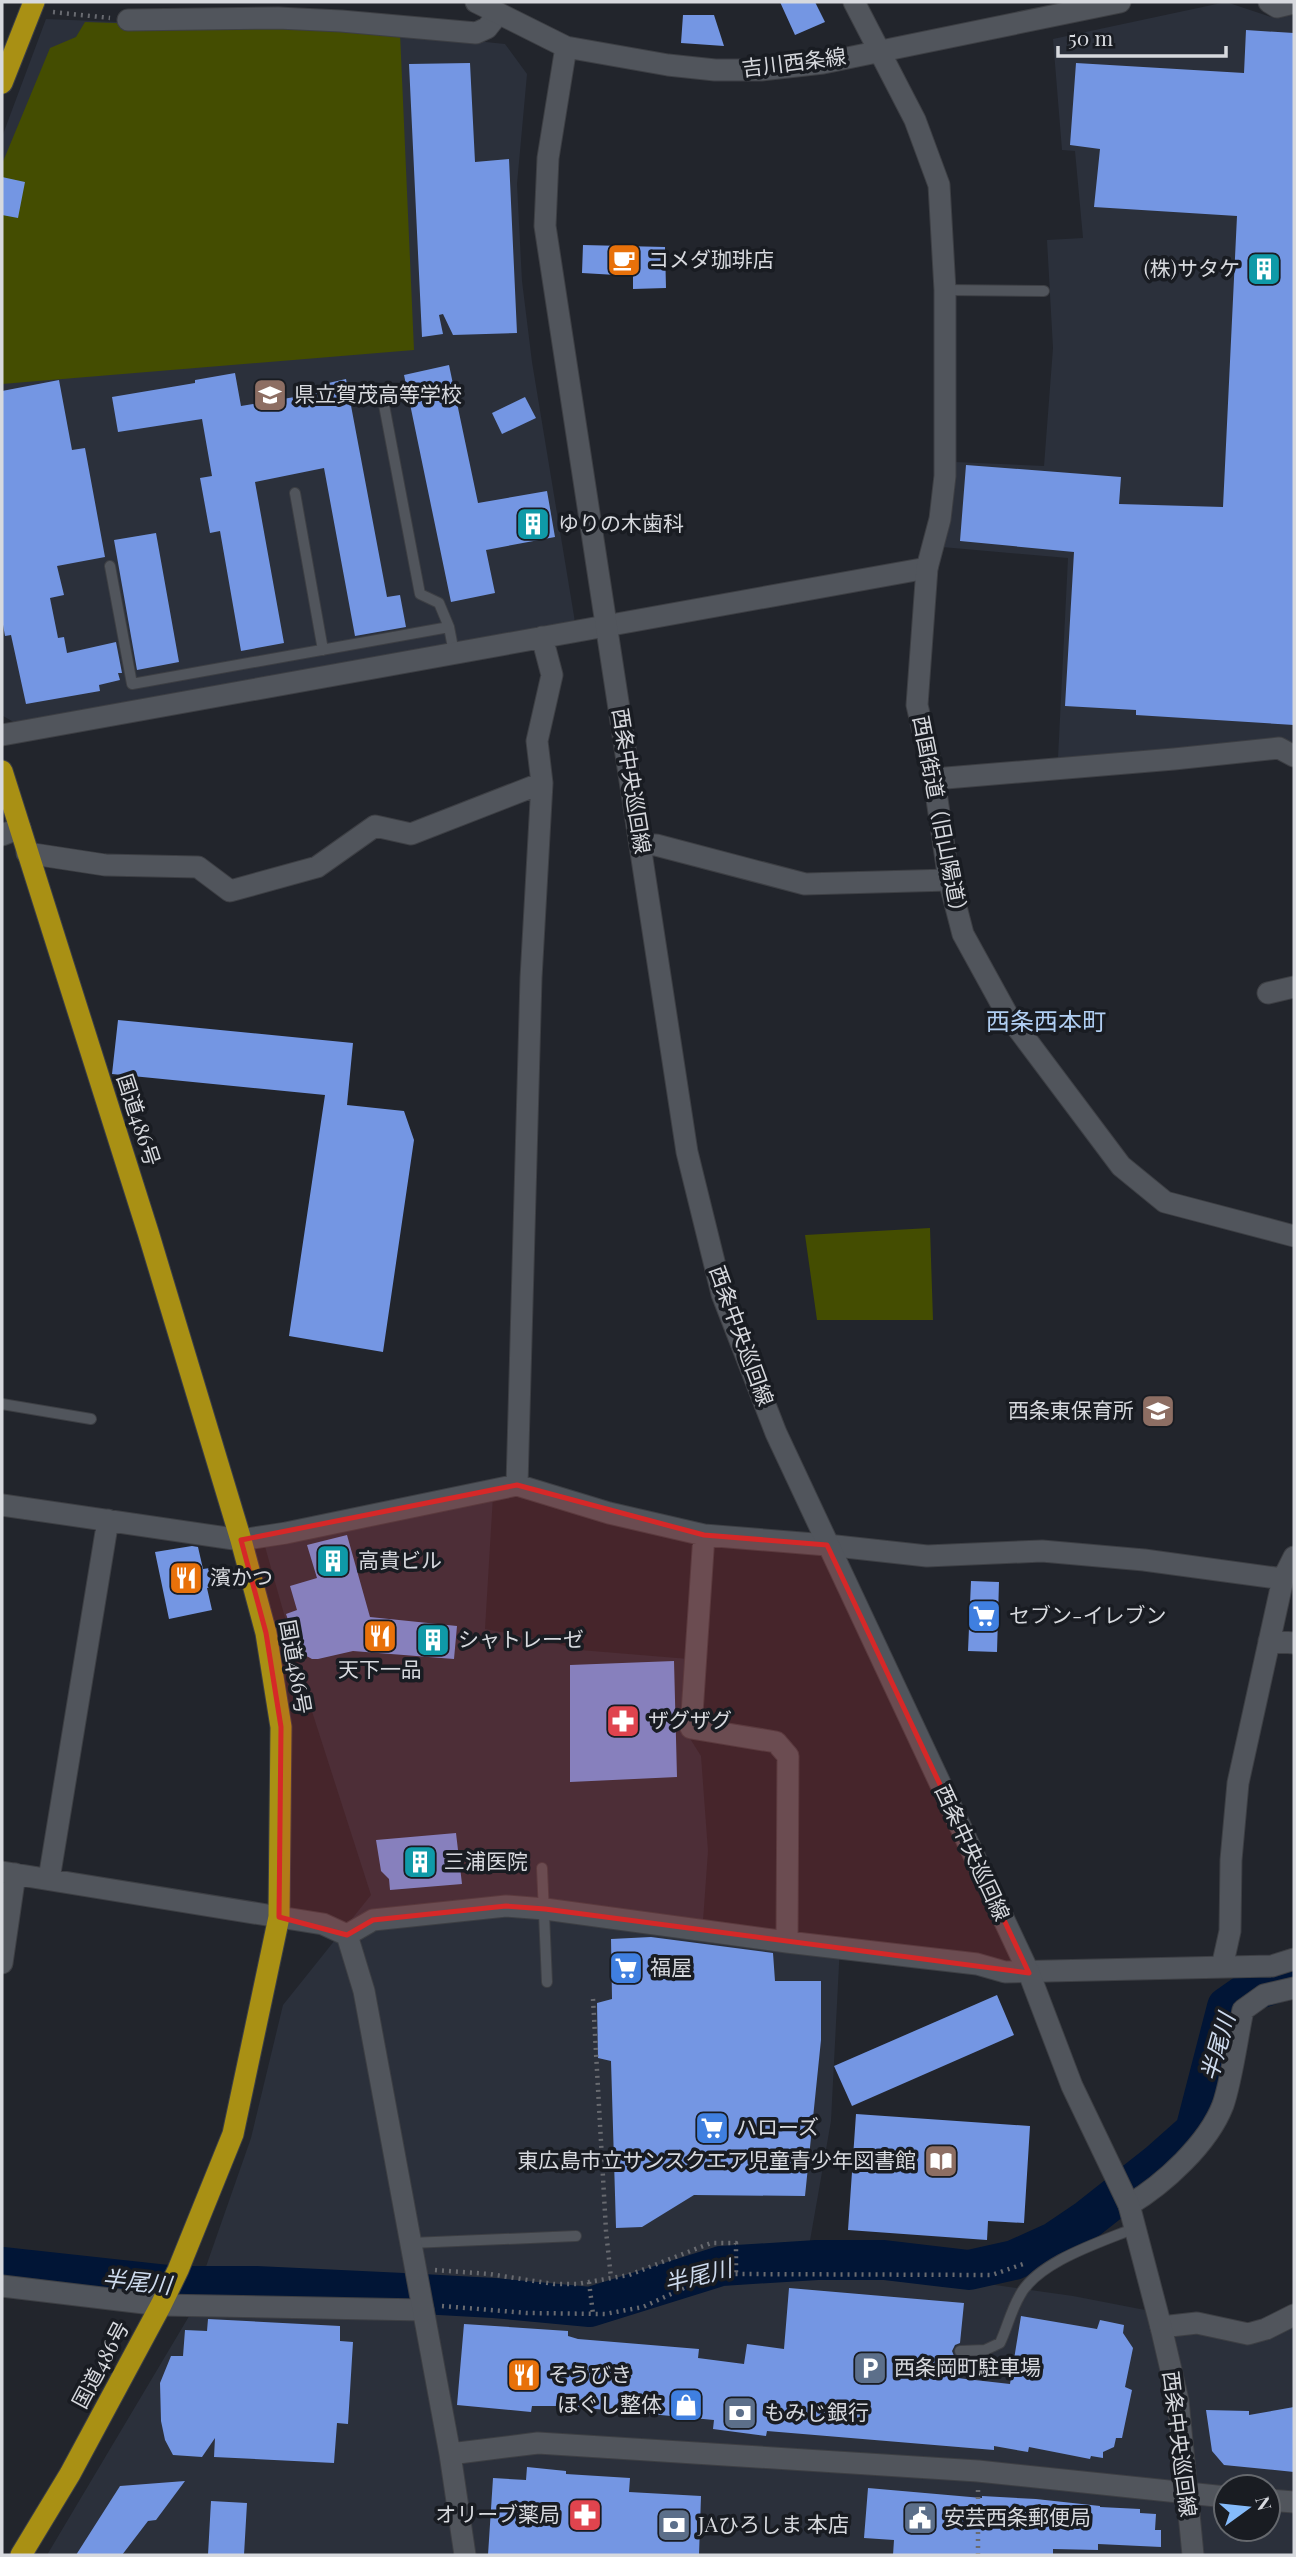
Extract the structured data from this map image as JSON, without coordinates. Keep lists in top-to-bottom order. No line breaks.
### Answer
{"streets":{"highway":["国道486号"],"street":["吉川西条線","西条中央巡回線","西国街道（旧山陽道）"]},"crossings":[["吉川西条線","西条中央巡回線"],["吉川西条線","西国街道（旧山陽道）"]],"districts":["西条西本町"],"water":["半尾川"],"places":{"cafe":["コメダ珈琲店"],"building":["(株)サタケ","ゆりの木歯科","高貴ビル","シャトレーゼ","三浦医院"],"school or university":["県立賀茂高等学校","西条東保育所"],"restaurant":["濱かつ","天下一品","そうびき"],"supermarket":["セブン-イレブン","福屋","ハローズ"],"pharmacy":["ザグザグ","オリーブ薬局"],"library":["東広島市立サンスクエア児童青少年図書館"],"parking":["西条岡町駐車場"],"shop":["ほぐし整体"],"bank":["もみじ銀行","JAひろしま 本店"],"public building":["安芸西条郵便局"]},"scale_bar":"50 m","north":"right"}
